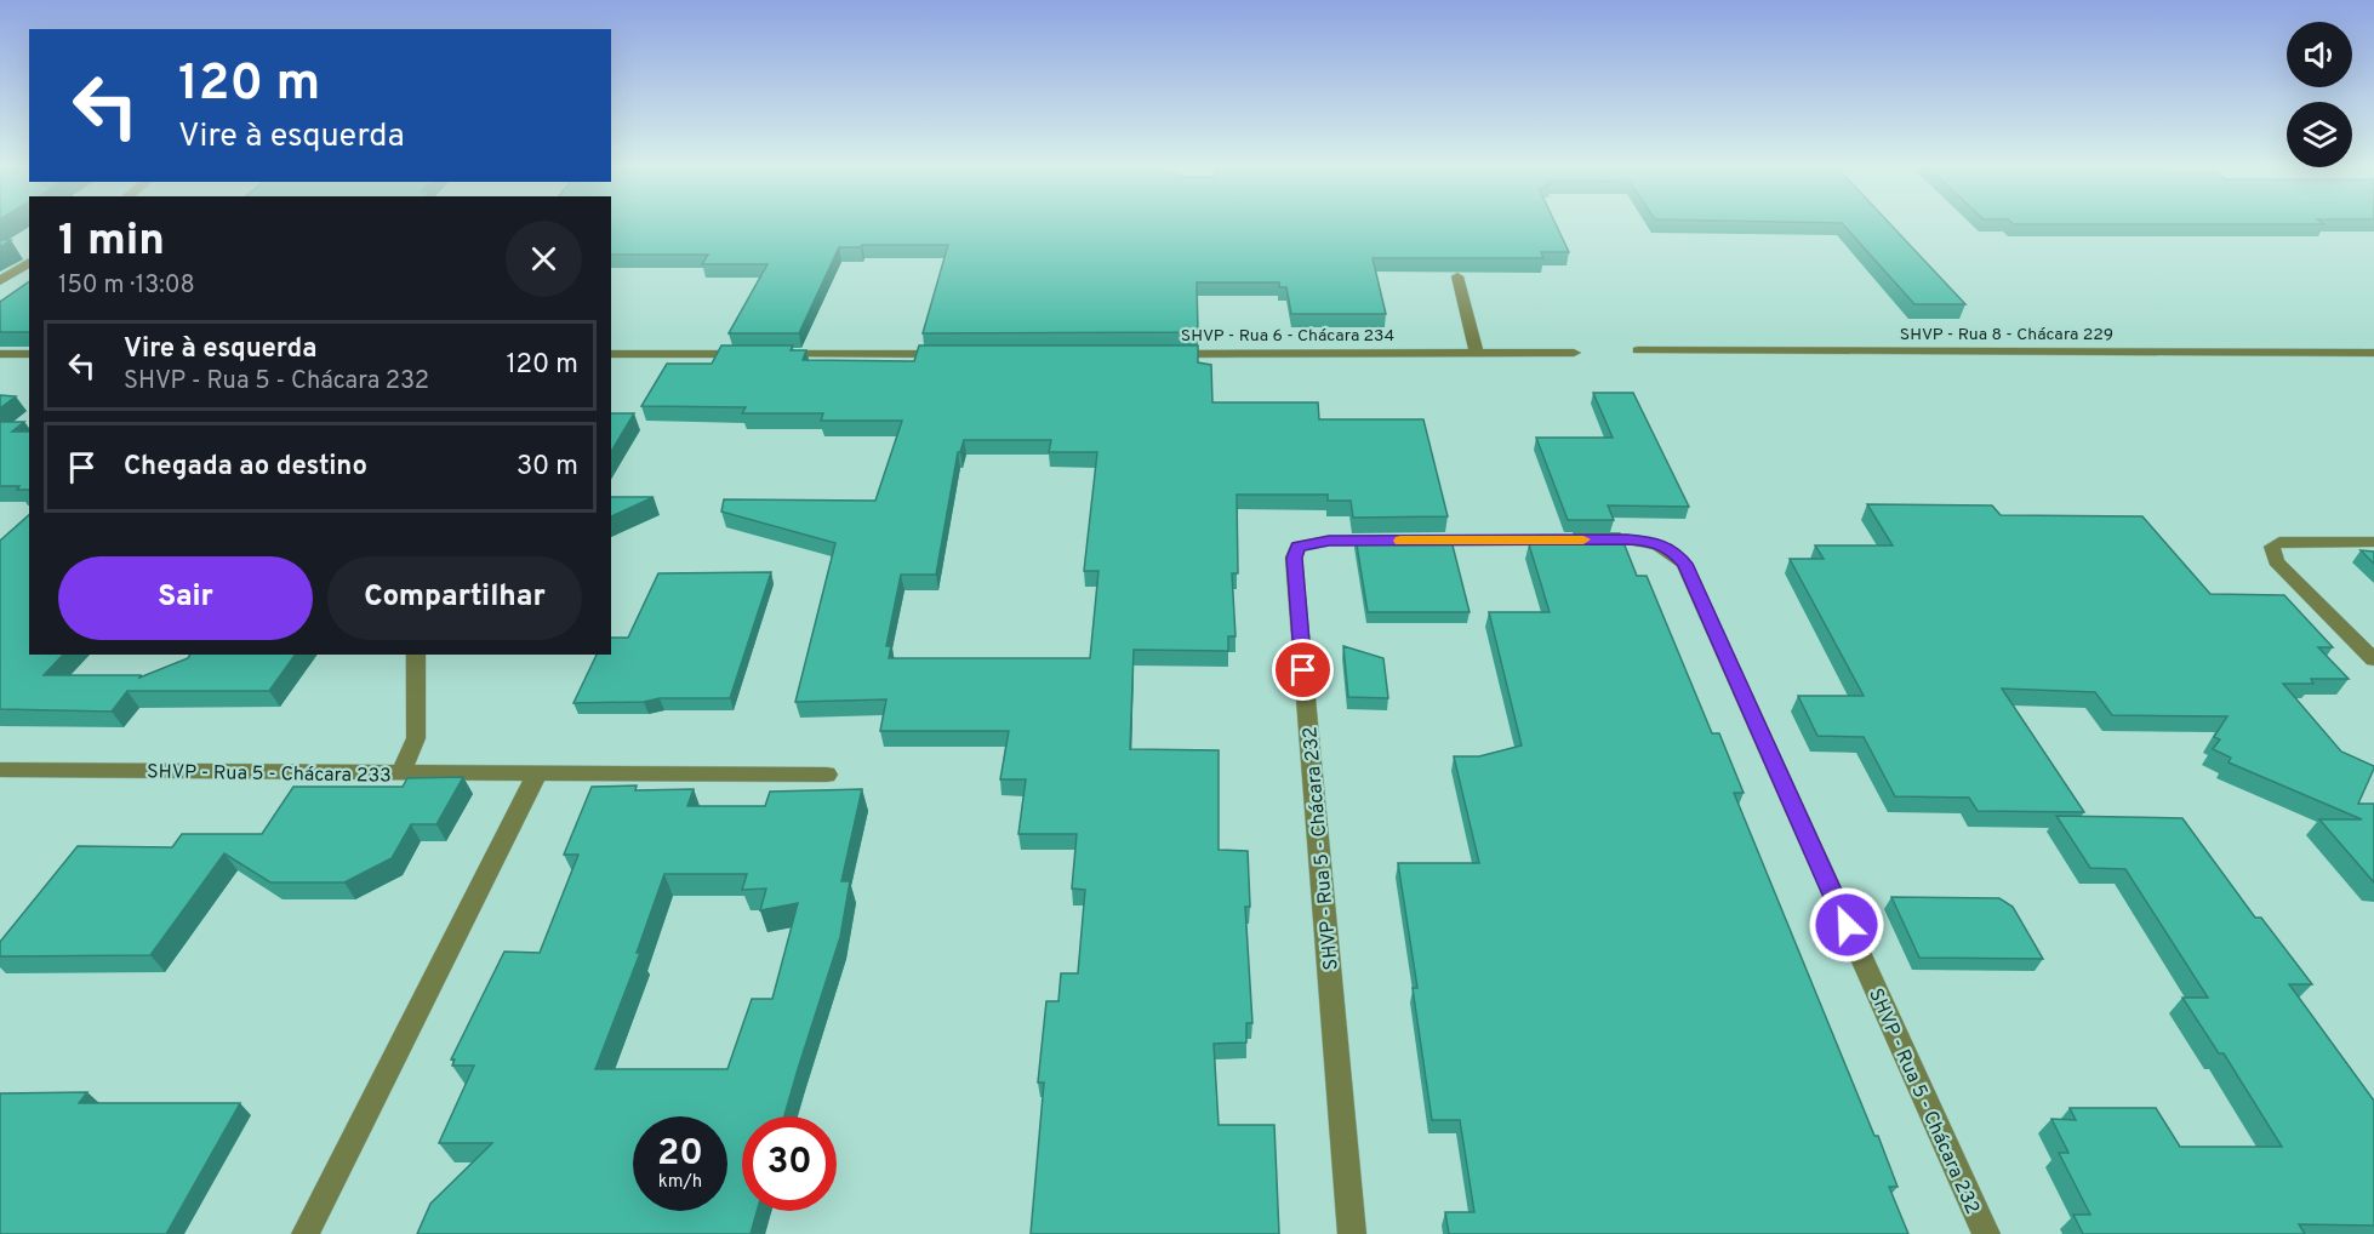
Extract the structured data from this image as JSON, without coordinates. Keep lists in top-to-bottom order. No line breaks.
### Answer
{"streets":{"street":["SHVP - Rua 8 - Chácara 229","SHVP - Rua 6 - Chácara 234","SHVP - Rua 5 - Chácara 233","SHVP - Rua 5 - Chácara 232"]},"page":{"turn":["120 m","Vire à esquerda"],"heading":["1 min","150 m · 13:08"],"list":[{"name":"Vire à esquerda","note":"SHVP - Rua 5 - Chácara 232","value":"120 m"},{"name":"Chegada ao destino","value":"30 m"}],"buttons":["Sair","Compartilhar"],"speed":"20 km/h","limit":"30"}}
